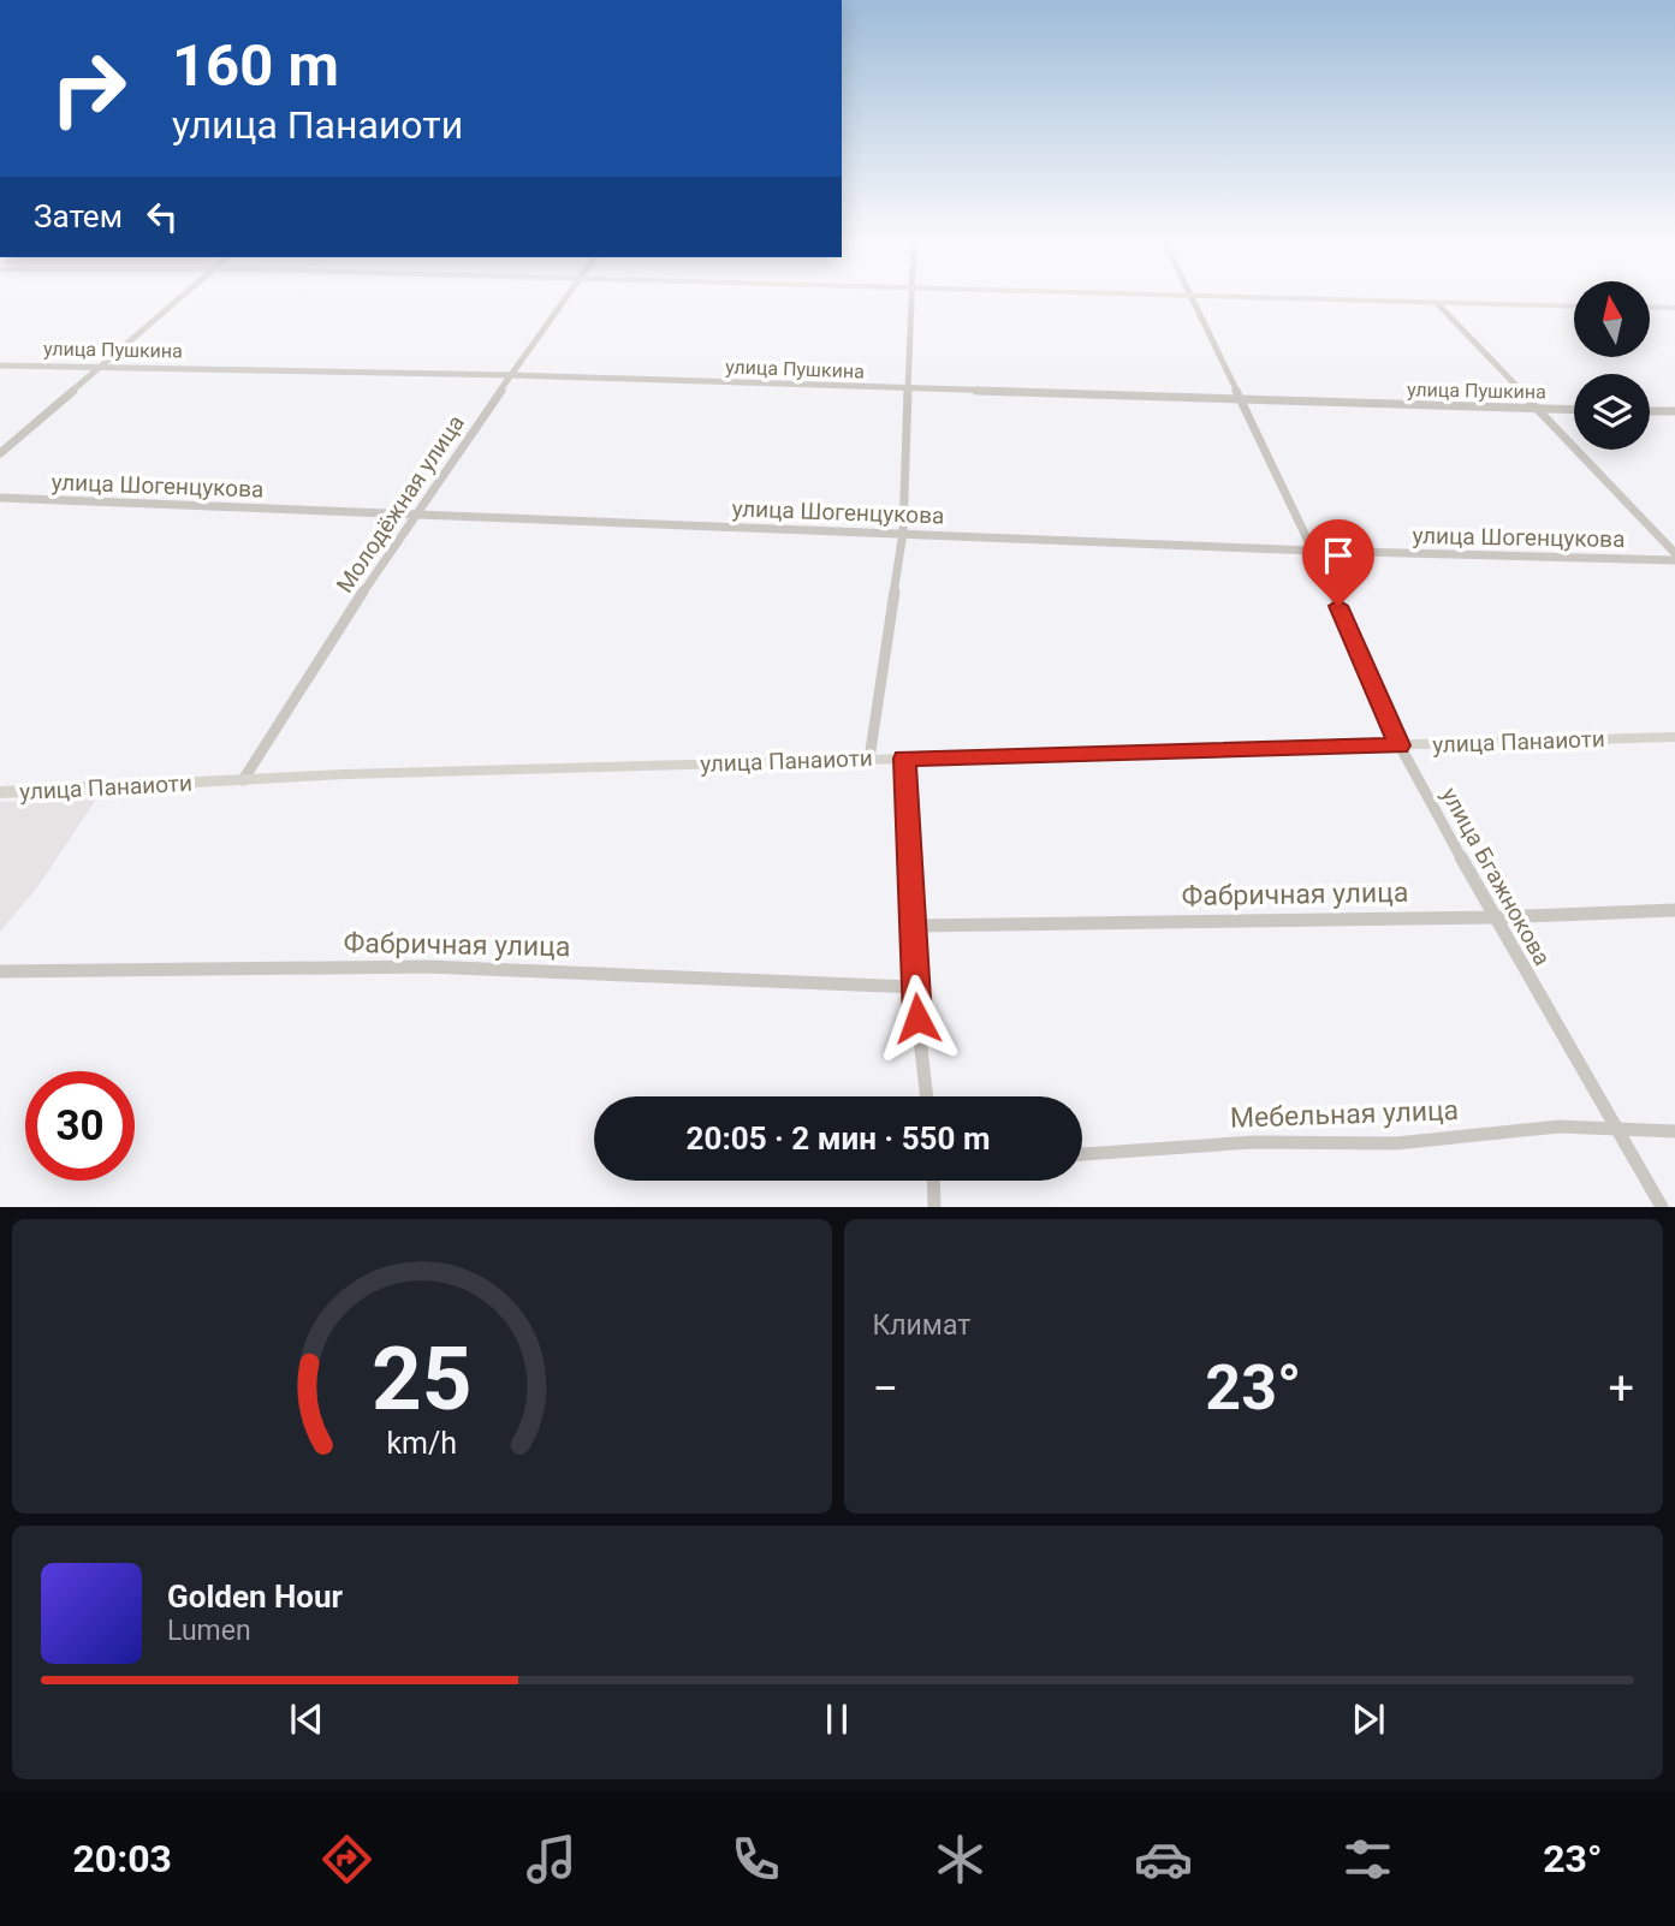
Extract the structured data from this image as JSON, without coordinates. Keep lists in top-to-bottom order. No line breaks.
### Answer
{"streets":{"main road":["улица Панаиоти"],"street":["улица Пушкина","улица Шогенцукова","Молодёжная улица","улица Бгажнокова","Фабричная улица","Мебельная улица"]},"crossings":[["улица Пушкина","Молодёжная улица"],["улица Пушкина","улица Бгажнокова"],["улица Шогенцукова","Молодёжная улица"],["улица Шогенцукова","улица Бгажнокова"],["Молодёжная улица","улица Панаиоти"],["улица Панаиоти","улица Бгажнокова"],["улица Бгажнокова","Фабричная улица"],["улица Бгажнокова","Мебельная улица"]],"north":"top","page":{"turn":["160 m","улица Панаиоти"],"then":"Затем","limit":"30","trip":"20:05 · 2 мин · 550 m","tile":"Климат","heat":["−","23°","+"],"song":["Golden Hour","Lumen"],"tabs":["20:03","23°"],"gauge":["25","km/h"]}}
